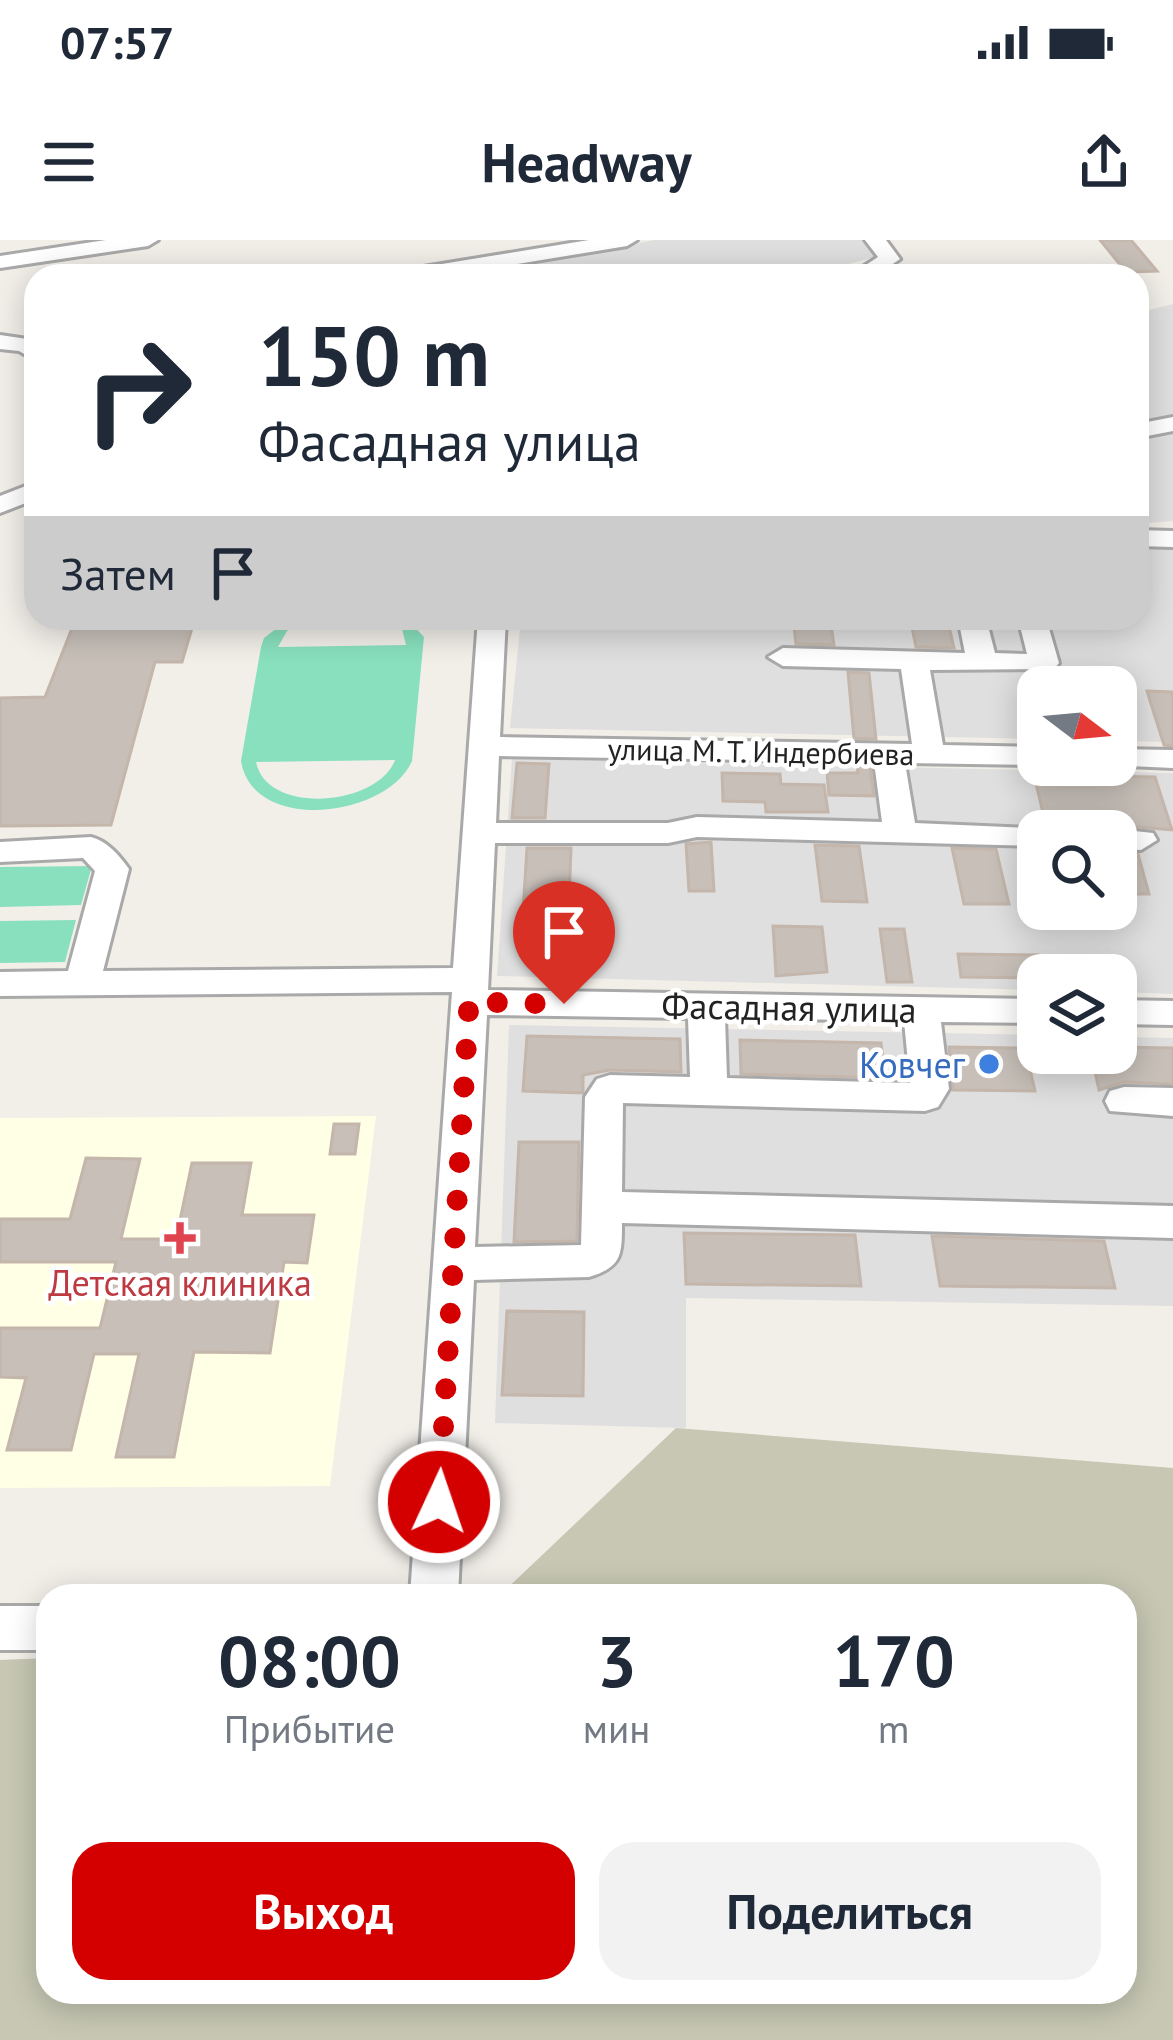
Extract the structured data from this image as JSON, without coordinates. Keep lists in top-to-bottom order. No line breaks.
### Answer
{"streets":{"street":["улица М. Т. Индербиева","Фасадная улица"]},"places":{"other":["Ковчег"],"health":["Детская клиника"]},"north":"right","page":{"status":"07:57","header":"Headway","turn":["150 m","Фасадная улица"],"then":"Затем","eta":["08:00","Прибытие","3","мин","170","m"],"buttons":["Выход","Поделиться"]}}
